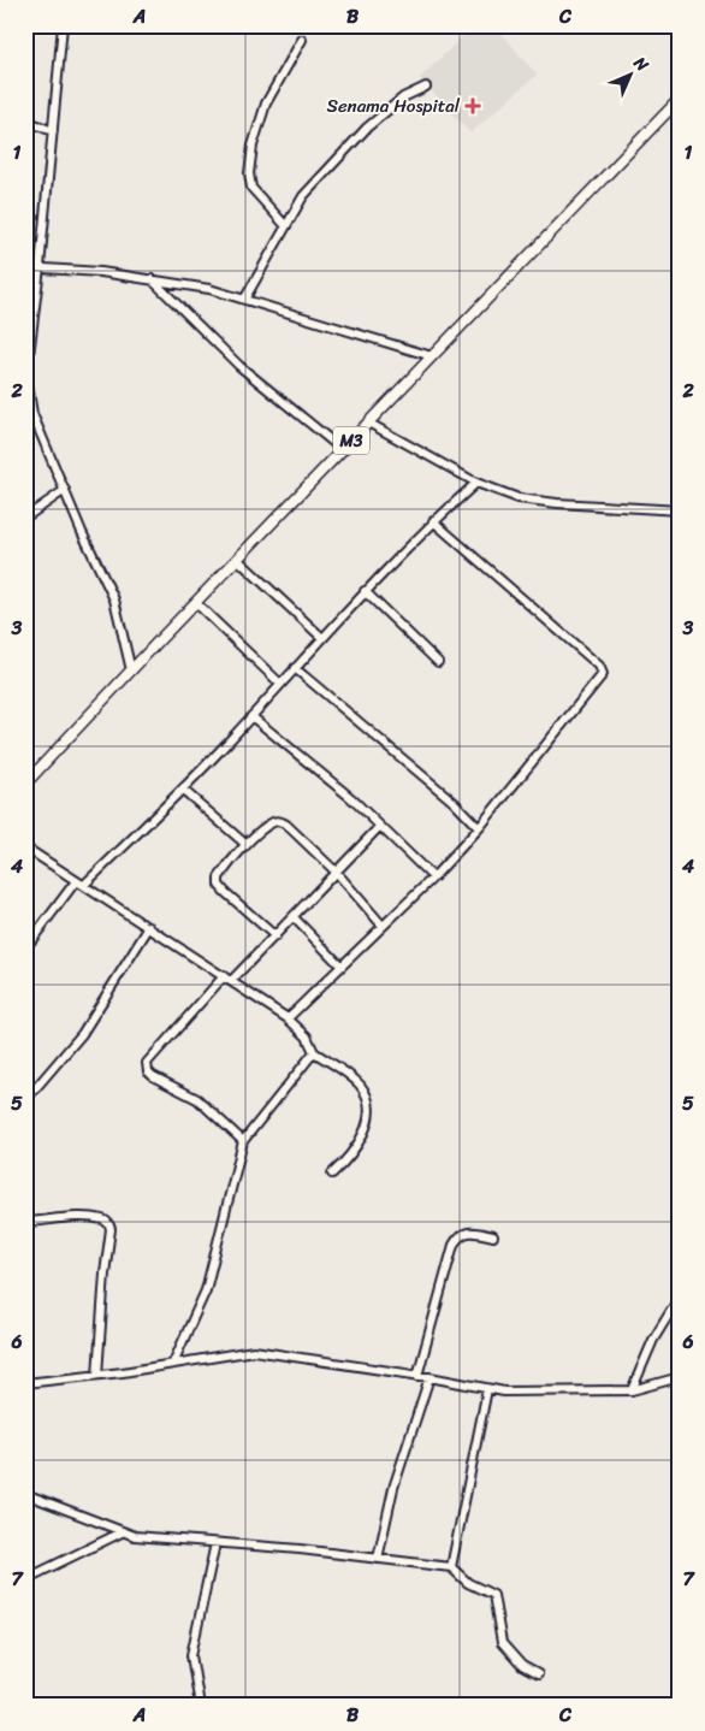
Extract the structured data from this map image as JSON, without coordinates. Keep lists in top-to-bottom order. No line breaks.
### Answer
{"streets":{"main road":["M3"]},"places":{"health":["Senama Hospital"]},"north":"top right","grid":{"columns":["A","B","C"],"rows":["1","2","3","4","5","6","7"]}}
